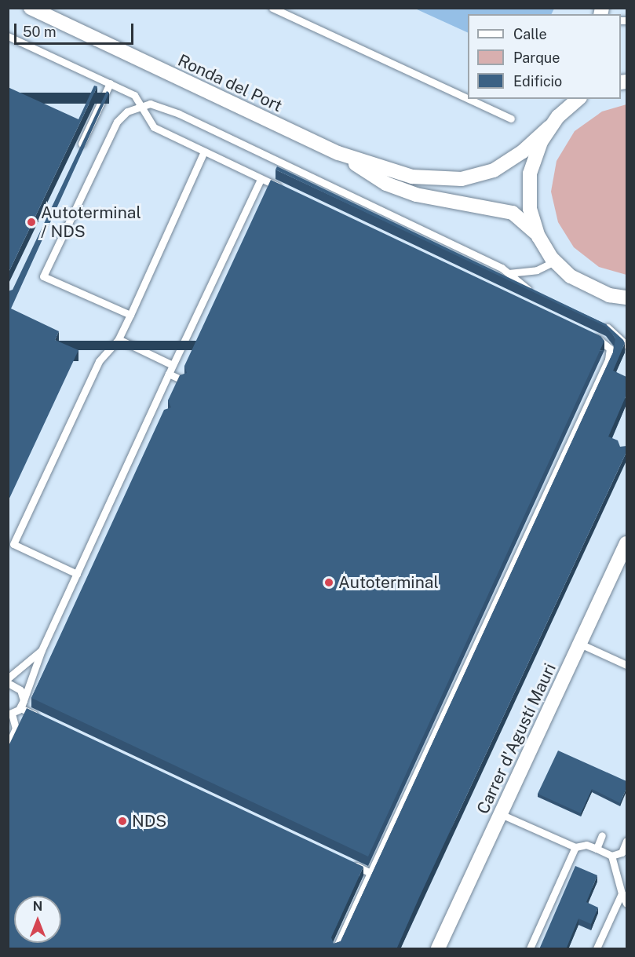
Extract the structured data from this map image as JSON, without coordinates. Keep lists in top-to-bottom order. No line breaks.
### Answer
{"streets":{"street":["Ronda del Port","Carrer d'Agustí Mauri"]},"places":["Autoterminal / NDS","Autoterminal","NDS"],"legend":["Calle","Parque","Edificio"],"scale_bar":"50 m","north":"top"}
